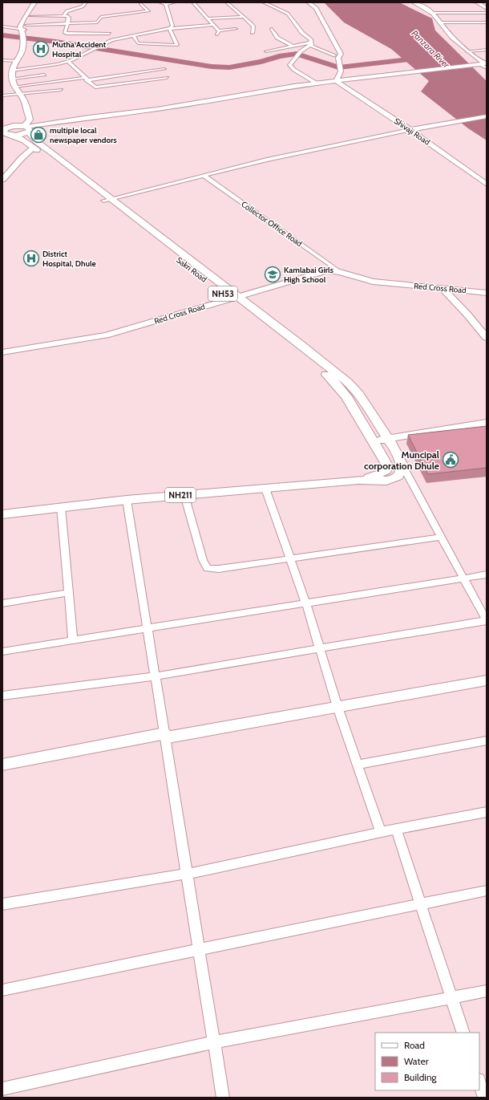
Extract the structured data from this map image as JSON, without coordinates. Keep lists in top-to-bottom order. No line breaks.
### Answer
{"streets":{"main road":["Sakri Road","NH53","NH211"],"street":["Shivaji Road","Collector Office Road","Red Cross Road"]},"crossings":[["Collector Office Road","Red Cross Road"],["Sakri Road","Red Cross Road"],["Sakri Road","NH211"]],"water":["Panzara River"],"places":{"hospital":["Mutha Accident Hospital","District Hospital, Dhule"],"shop":["multiple local newspaper vendors"],"school or university":["Kamlabai Girls High School"],"public building":["Muncipal corporation Dhule"]},"legend":["Road","Water","Building"]}
